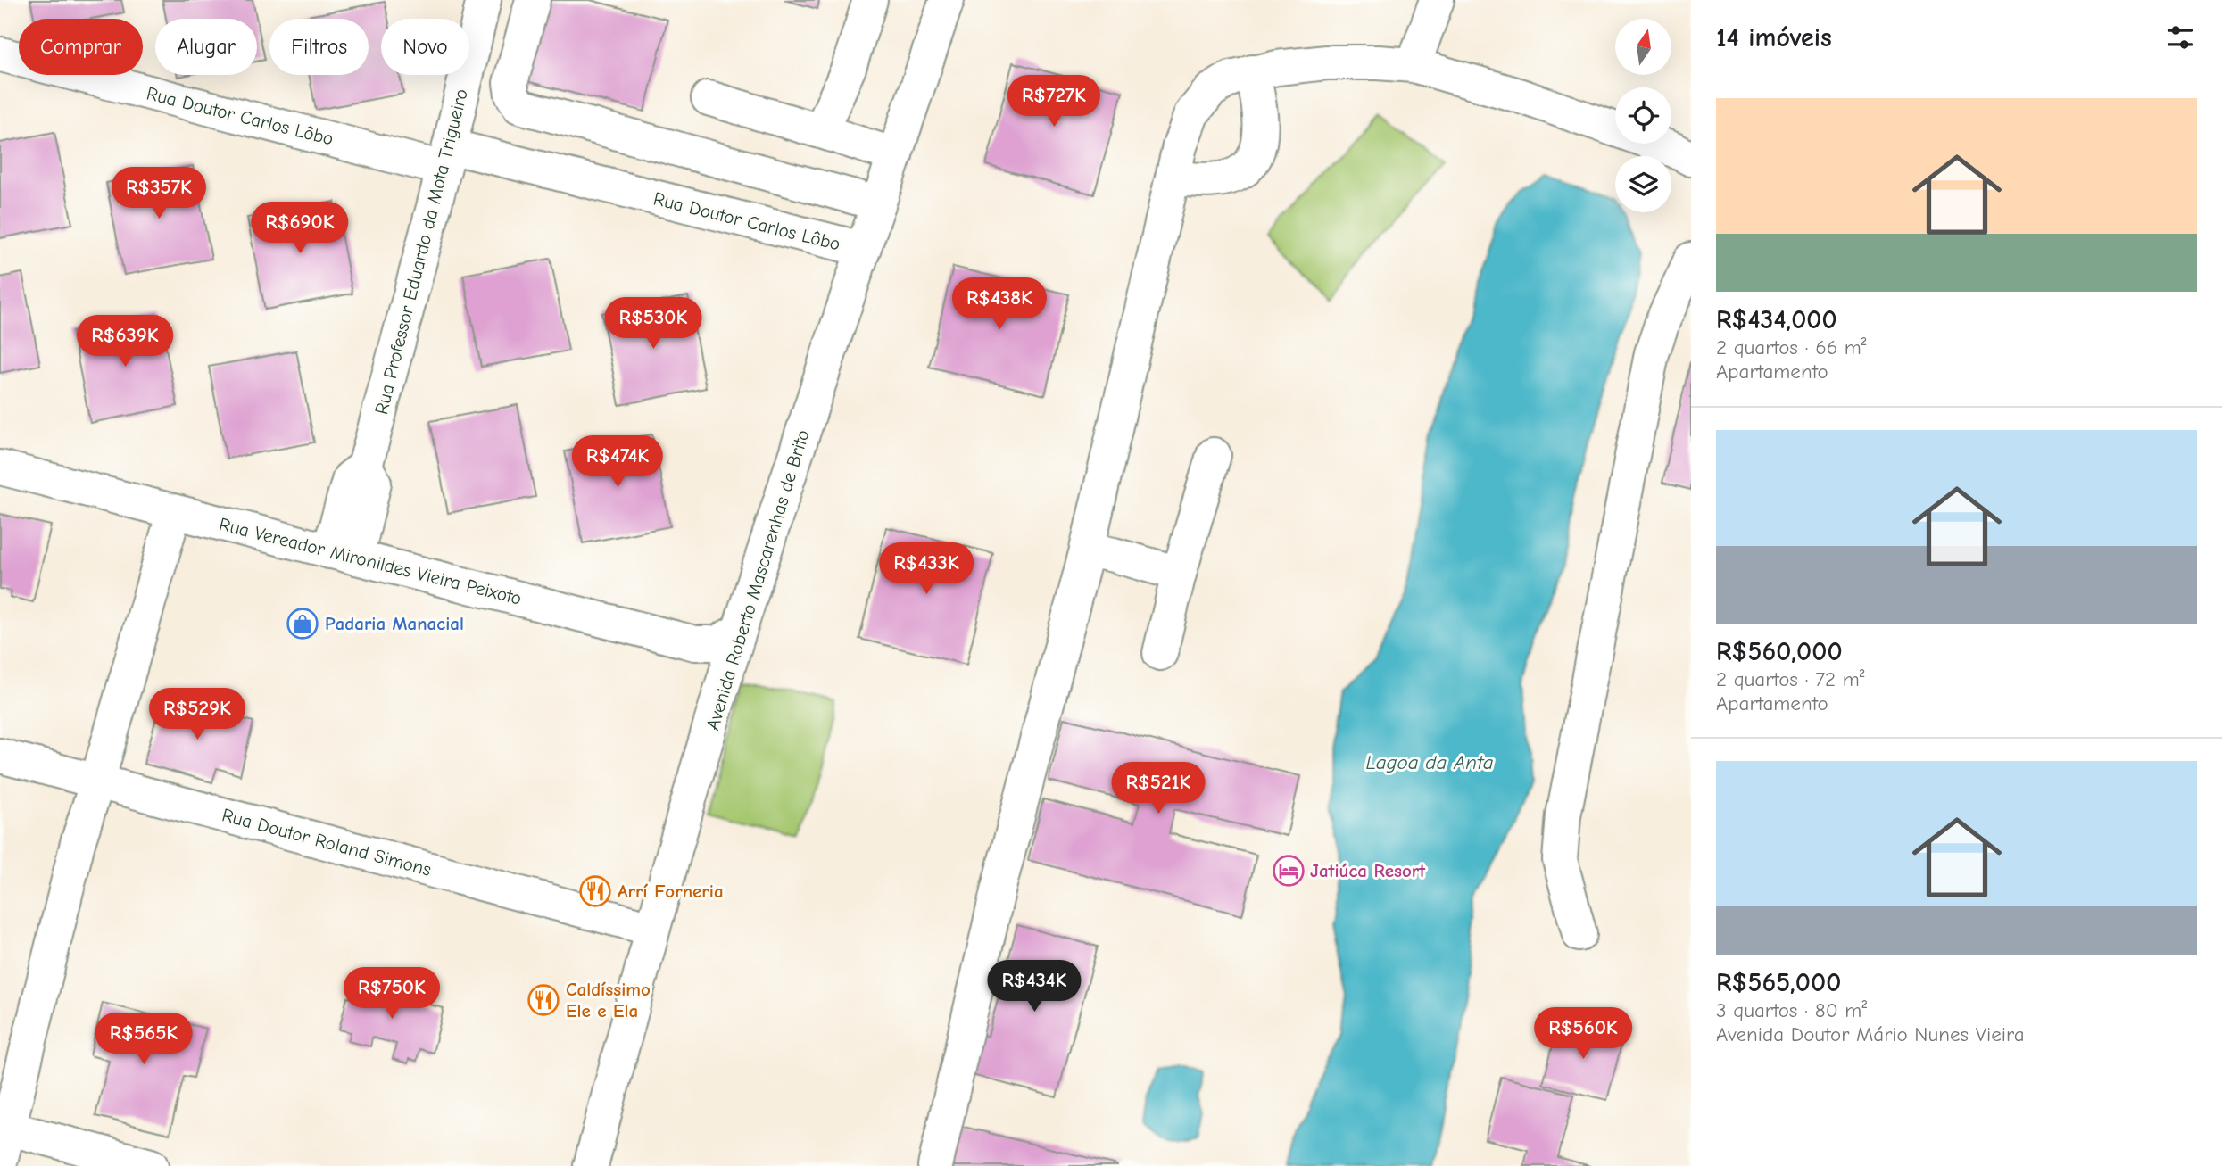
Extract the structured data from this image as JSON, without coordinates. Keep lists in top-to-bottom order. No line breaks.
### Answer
{"streets":{"street":["Rua Doutor Carlos Lôbo","Rua Professor Eduardo da Mota Trigueiro","Rua Vereador Mironildes Vieira Peixoto","Avenida Roberto Mascarenhas de Brito","Rua Doutor Roland Simons"]},"crossings":[["Rua Doutor Carlos Lôbo","Rua Professor Eduardo da Mota Trigueiro"],["Rua Doutor Carlos Lôbo","Avenida Roberto Mascarenhas de Brito"],["Rua Professor Eduardo da Mota Trigueiro","Rua Vereador Mironildes Vieira Peixoto"],["Rua Vereador Mironildes Vieira Peixoto","Avenida Roberto Mascarenhas de Brito"],["Avenida Roberto Mascarenhas de Brito","Rua Doutor Roland Simons"]],"water":["Lagoa da Anta"],"places":{"shop":["Padaria Manacial"],"hotel":["Jatiúca Resort"],"restaurant":["Arrí Forneria","Caldíssimo Ele e Ela"]},"north":"top","page":{"heading":"14 imóveis","chip":["Comprar","Alugar","Filtros","Novo"],"price":["R$727K","R$357K","R$690K","R$438K","R$530K","R$639K","R$474K","R$433K","R$529K","R$521K","R$434K","R$750K","R$560K","R$565K"],"list":[{"name":"R$434,000","note":"2 quartos · 66 m² · Apartamento"},{"name":"R$560,000","note":"2 quartos · 72 m² · Apartamento"},{"name":"R$565,000","note":"3 quartos · 80 m² · Avenida Doutor Mário Nunes Vieira"}]}}
